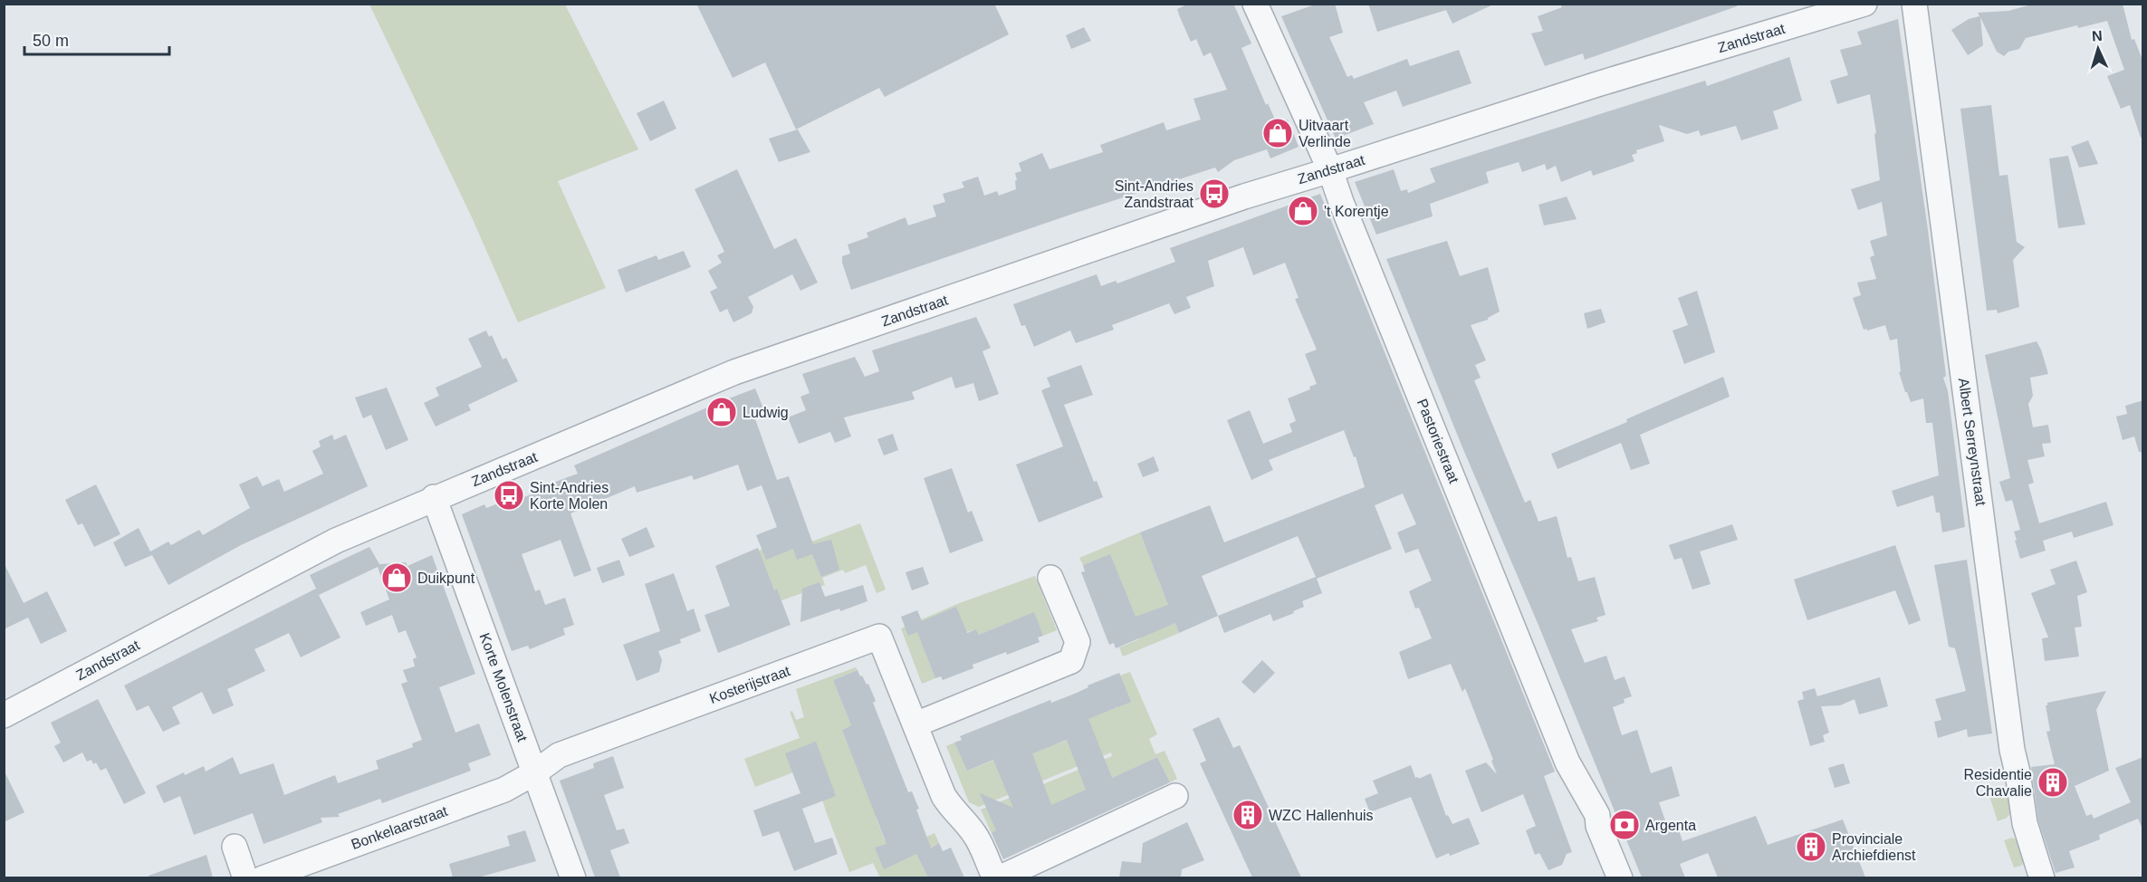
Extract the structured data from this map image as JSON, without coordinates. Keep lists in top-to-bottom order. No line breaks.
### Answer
{"streets":{"street":["Zandstraat","Pastoriestraat","Albert Serreynstraat","Kosterijstraat","Korte Molenstraat","Bonkelaarstraat"]},"crossings":[["Zandstraat","Pastoriestraat"],["Zandstraat","Korte Molenstraat"],["Kosterijstraat","Korte Molenstraat"],["Kosterijstraat","Bonkelaarstraat"],["Korte Molenstraat","Bonkelaarstraat"]],"places":{"shop":["Uitvaart Verlinde","'t Korentje","Ludwig","Duikpunt"],"bus stop":["Sint-Andries Zandstraat","Sint-Andries Korte Molen"],"building":["Residentie Chavalie","WZC Hallenhuis","Provinciale Archiefdienst"],"bank":["Argenta"]},"scale_bar":"50 m","north":"top"}
